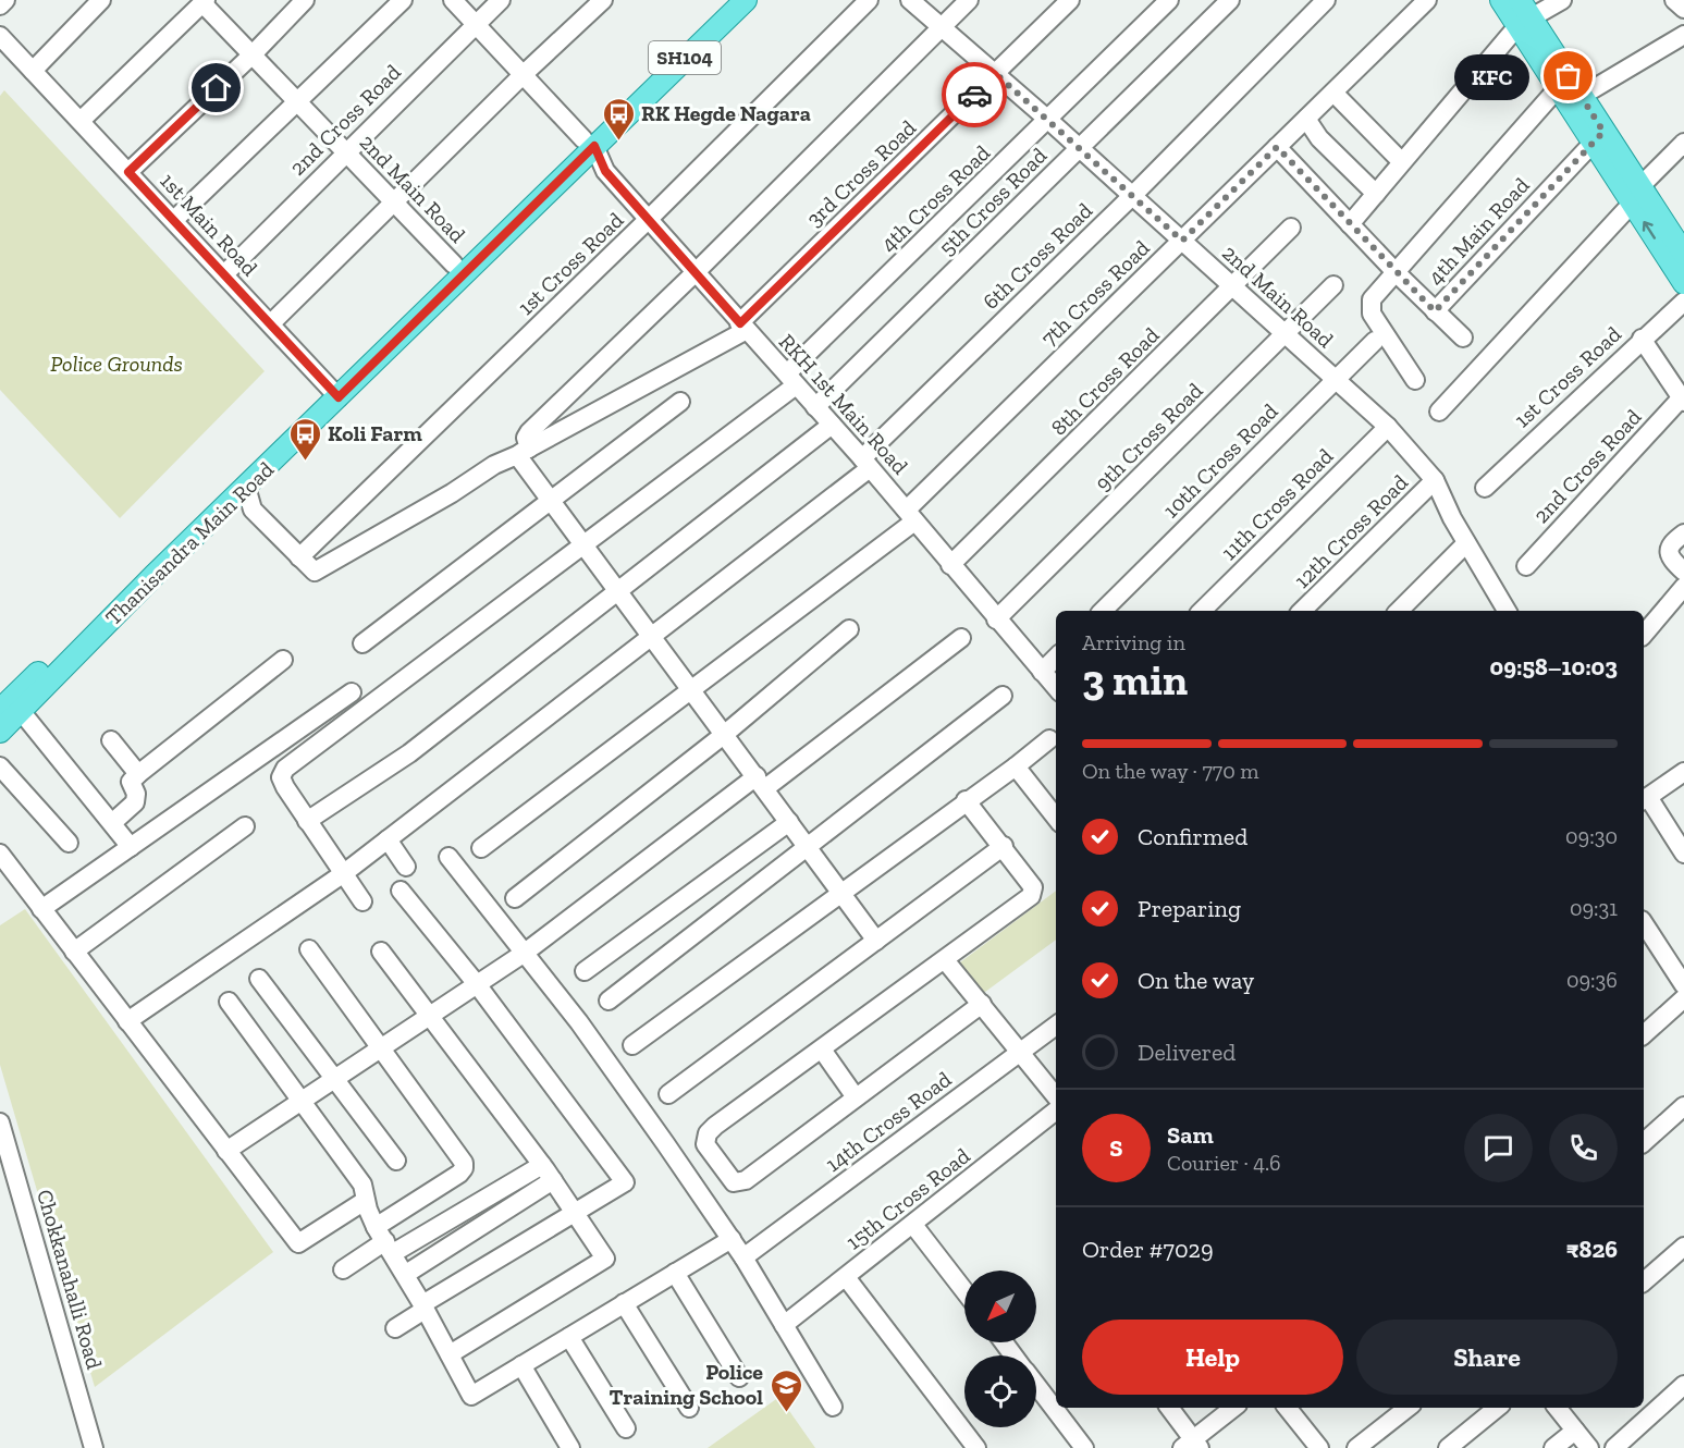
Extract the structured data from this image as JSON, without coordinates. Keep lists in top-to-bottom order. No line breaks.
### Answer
{"streets":{"main road":["SH104","Thanisandra Main Road"],"street":["2nd Cross Road","3rd Cross Road","2nd Main Road","4th Cross Road","5th Cross Road","1st Main Road","4th Main Road","6th Cross Road","1st Cross Road","7th Cross Road","8th Cross Road","RKH 1st Main Road","9th Cross Road","10th Cross Road","11th Cross Road","12th Cross Road","14th Cross Road","15th Cross Road","Chokkanahalli Road"]},"crossings":[["2nd Cross Road","2nd Main Road"],["2nd Cross Road","1st Main Road"],["2nd Cross Road","RKH 1st Main Road"],["3rd Cross Road","2nd Main Road"],["3rd Cross Road","1st Cross Road"],["3rd Cross Road","RKH 1st Main Road"],["2nd Main Road","4th Cross Road"],["2nd Main Road","5th Cross Road"],["2nd Main Road","6th Cross Road"],["2nd Main Road","7th Cross Road"],["2nd Main Road","8th Cross Road"],["2nd Main Road","9th Cross Road"],["2nd Main Road","10th Cross Road"],["2nd Main Road","11th Cross Road"],["2nd Main Road","12th Cross Road"],["2nd Main Road","Thanisandra Main Road"],["4th Cross Road","RKH 1st Main Road"],["5th Cross Road","RKH 1st Main Road"],["1st Main Road","Thanisandra Main Road"],["4th Main Road","7th Cross Road"],["6th Cross Road","RKH 1st Main Road"],["1st Cross Road","RKH 1st Main Road"],["7th Cross Road","RKH 1st Main Road"],["8th Cross Road","RKH 1st Main Road"],["RKH 1st Main Road","9th Cross Road"],["RKH 1st Main Road","Thanisandra Main Road"]],"parks":["Police Grounds"],"places":{"other":["KFC"],"bus stop":["RK Hegde Nagara","Koli Farm"],"school or university":["Police Training School"]},"north":"bottom left","page":{"bubble":"KFC","heading":["3 min","Arriving in","09:58–10:03"],"panel":["Sam","Courier · 4.6","Order #7029","₹826"],"bar":"On the way · 770 m","list":[["Confirmed","09:30"],["Preparing","09:31"],["On the way","09:36"],"Delivered"],"round":"S","buttons":["Help","Share"]}}
